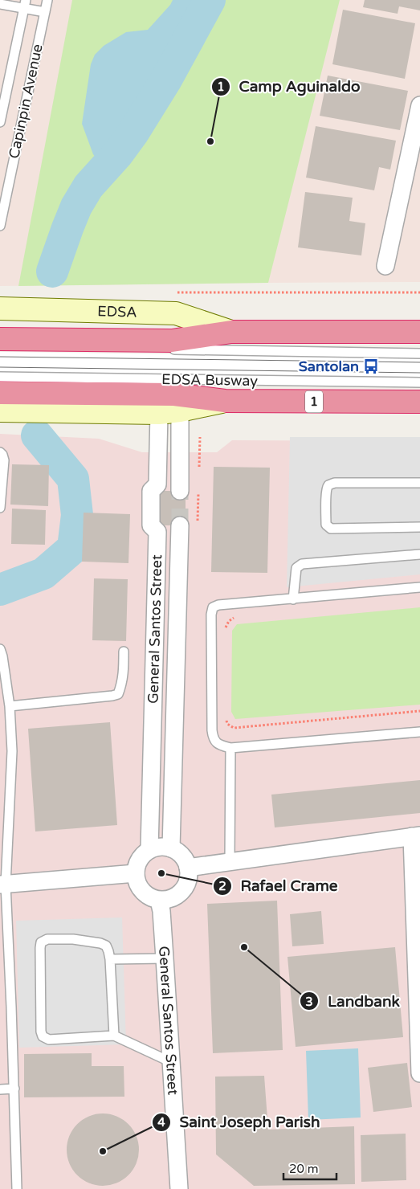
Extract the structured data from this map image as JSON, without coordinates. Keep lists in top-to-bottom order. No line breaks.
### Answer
{"streets":{"highway":["EDSA","1"],"street":["General Santos Street"],"lane":["Capinpin Avenue","EDSA Busway"]},"crossings":[["EDSA Busway","1"],["EDSA Busway","General Santos Street"],["1","General Santos Street"]],"places":{"other":["Camp Aguinaldo","Rafael Crame","Landbank","Saint Joseph Parish"],"bus stop":["Santolan"]},"scale_bar":"20 m"}
